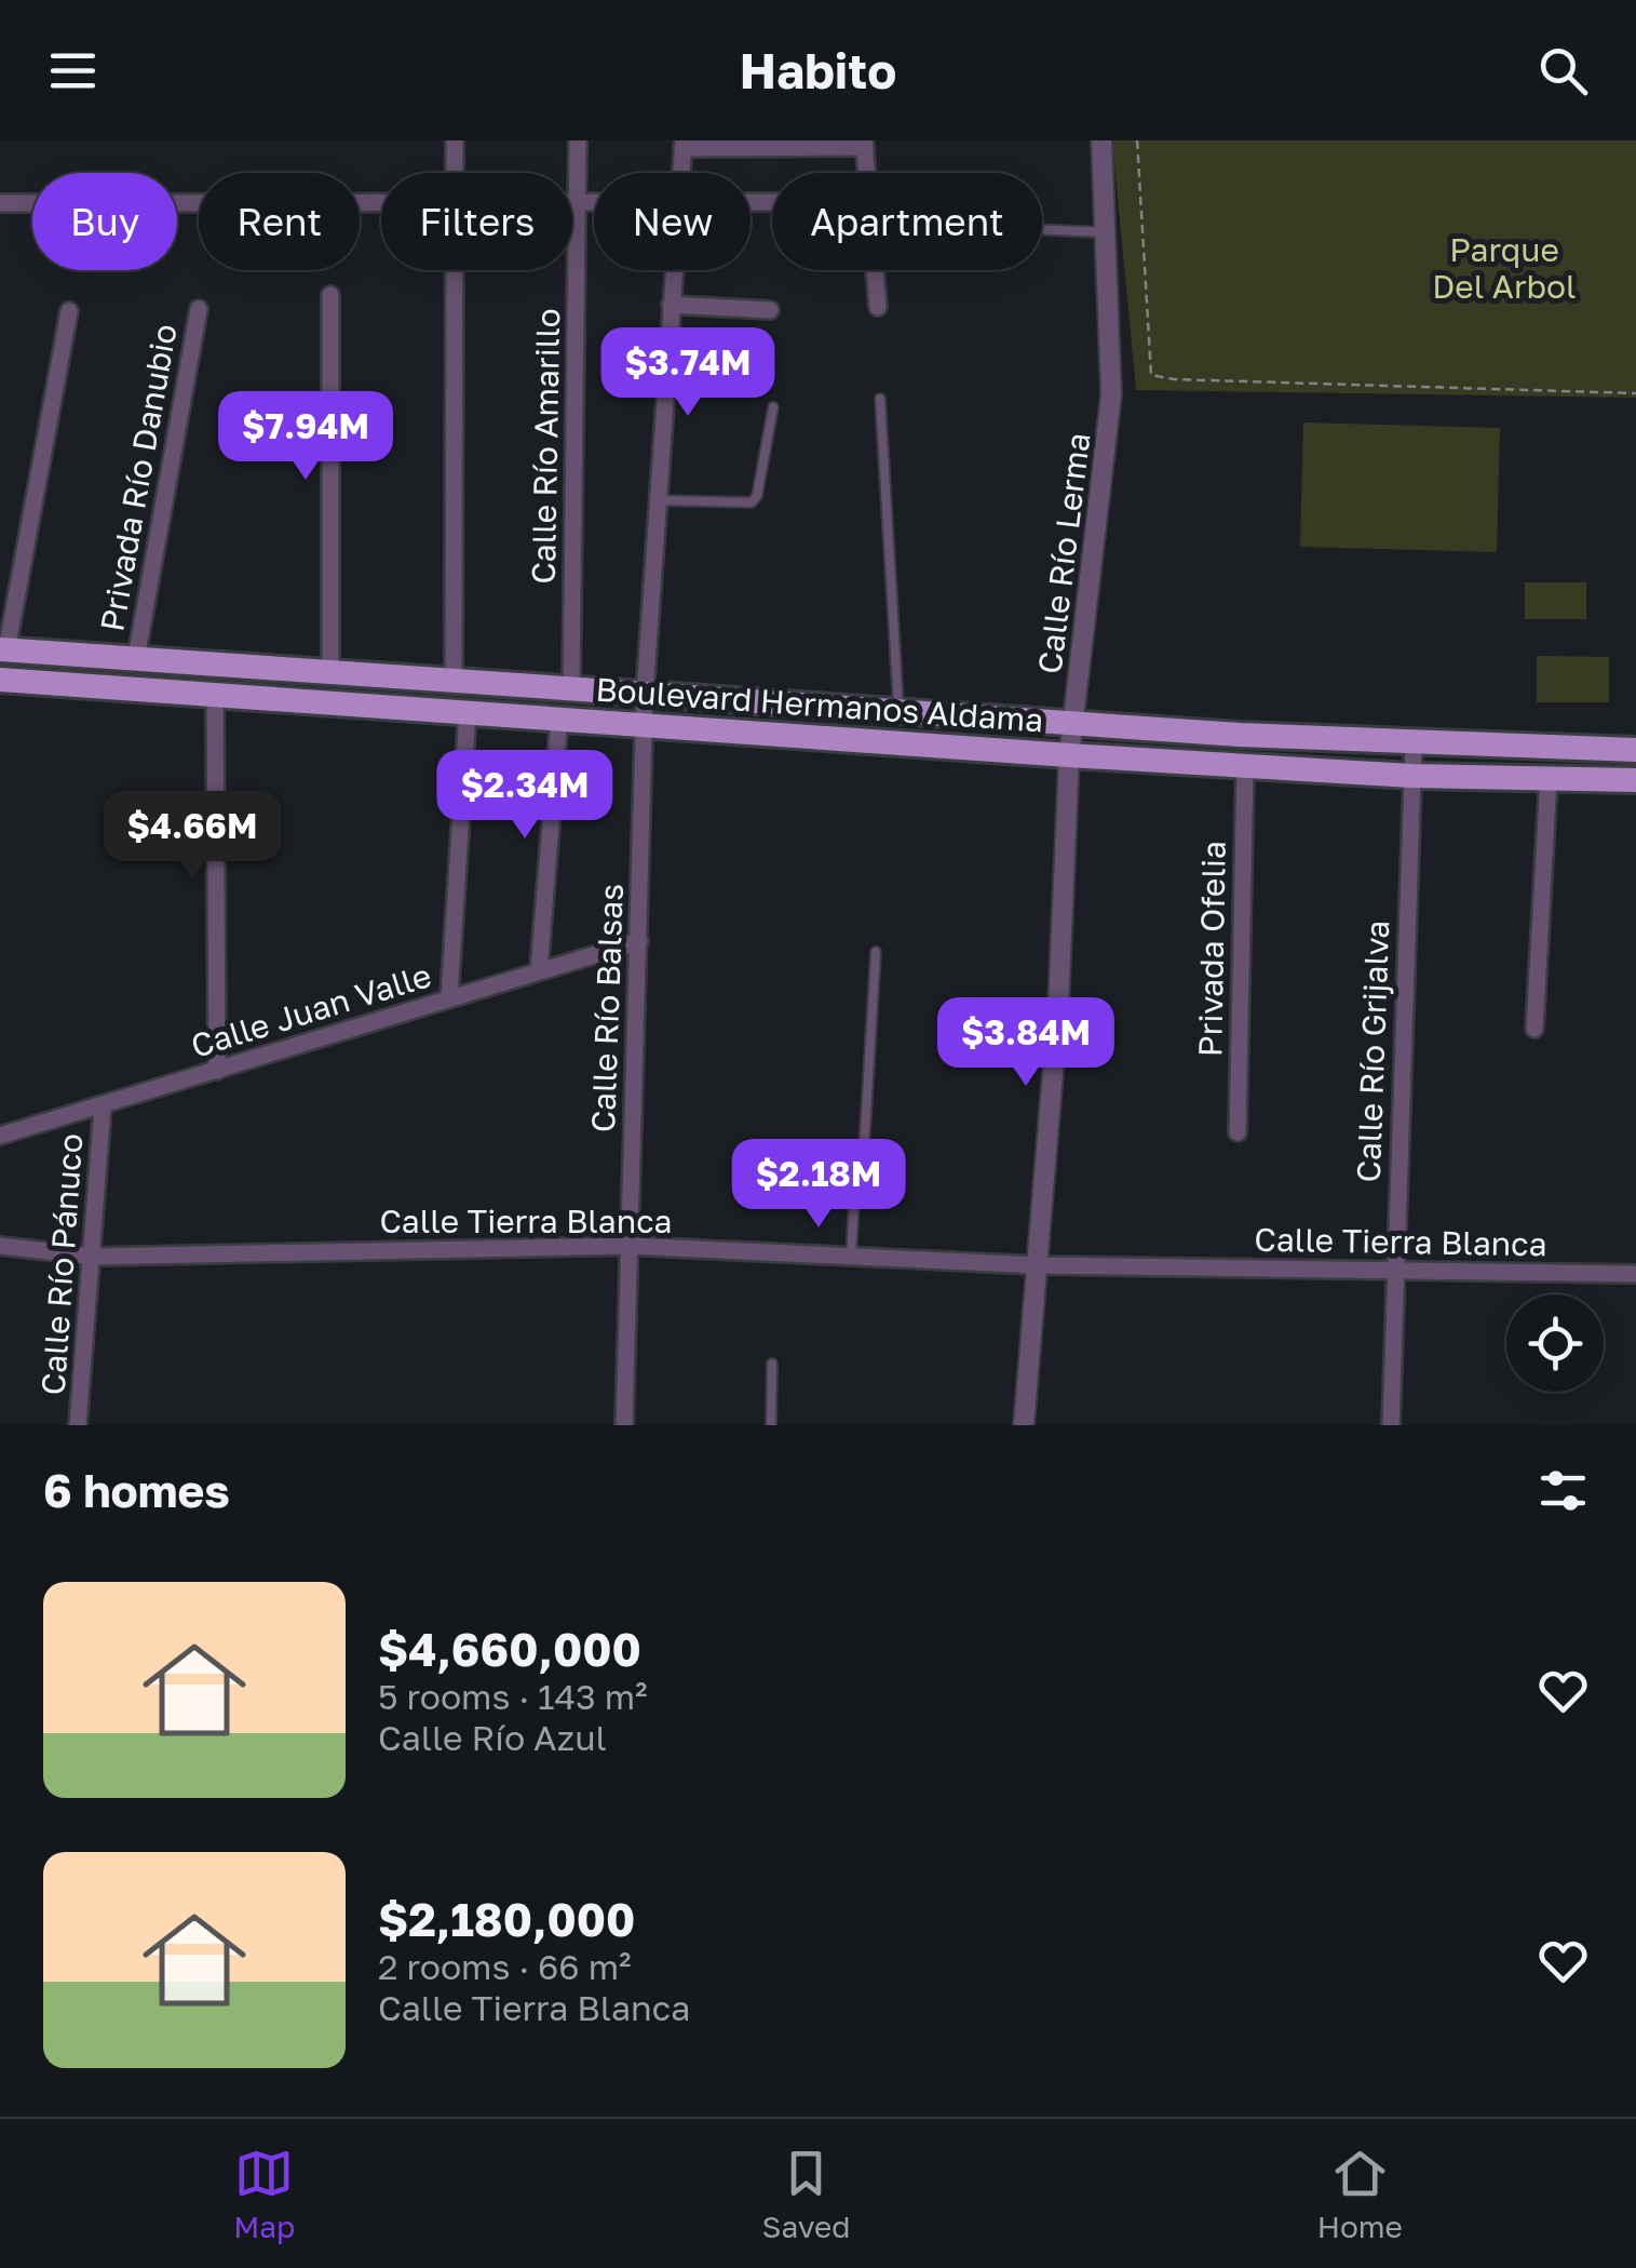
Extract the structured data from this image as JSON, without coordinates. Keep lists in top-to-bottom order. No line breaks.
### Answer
{"streets":{"main road":["Boulevard Hermanos Aldama"],"street":["Calle Río Amarillo","Privada Río Danubio","Calle Río Lerma","Privada Ofelia","Calle Río Balsas","Calle Juan Valle","Calle Río Grijalva","Calle Tierra Blanca","Calle Río Pánuco"]},"crossings":[["Calle Río Amarillo","Boulevard Hermanos Aldama"],["Privada Río Danubio","Boulevard Hermanos Aldama"],["Calle Río Lerma","Boulevard Hermanos Aldama"],["Calle Río Lerma","Calle Tierra Blanca"],["Boulevard Hermanos Aldama","Privada Ofelia"],["Boulevard Hermanos Aldama","Calle Río Balsas"],["Boulevard Hermanos Aldama","Calle Río Grijalva"],["Calle Río Balsas","Calle Juan Valle"],["Calle Río Balsas","Calle Tierra Blanca"],["Calle Juan Valle","Calle Río Pánuco"],["Calle Río Grijalva","Calle Tierra Blanca"],["Calle Tierra Blanca","Calle Río Pánuco"]],"parks":["Parque Del Arbol"],"page":{"header":"Habito","chip":["Buy","Rent","Filters","New","Apartment"],"price":["$3.74M","$7.94M","$2.34M","$4.66M","$3.84M","$2.18M"],"heading":"6 homes","list":[{"name":"$4,660,000","note":"5 rooms · 143 m² · Calle Río Azul"},{"name":"$2,180,000","note":"2 rooms · 66 m² · Calle Tierra Blanca"}],"tabs":["Map","Saved","Home"]}}
